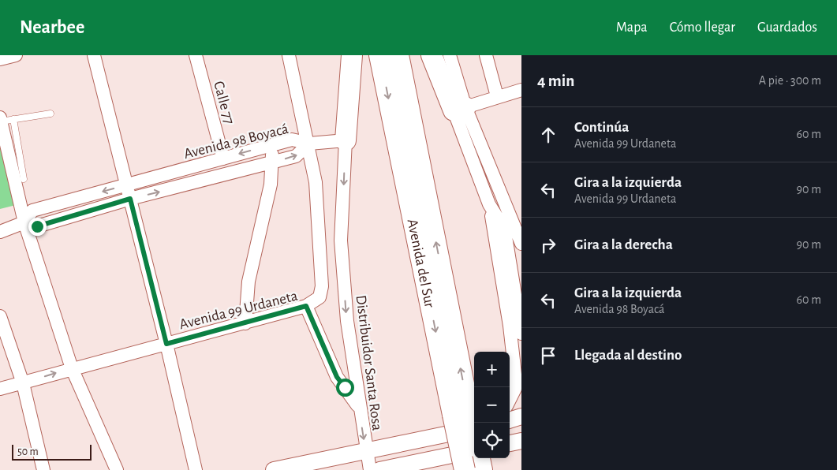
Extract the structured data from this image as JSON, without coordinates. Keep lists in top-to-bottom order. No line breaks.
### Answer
{"streets":{"highway":["Avenida del Sur"],"street":["Calle 77","Avenida 98 Boyacá","Avenida 99 Urdaneta","Distribuidor Santa Rosa"]},"crossings":[["Calle 77","Avenida 98 Boyacá"],["Avenida 99 Urdaneta","Distribuidor Santa Rosa"]],"scale_bar":"50 m","page":{"header":"Nearbee","nav":["Mapa","Cómo llegar","Guardados"],"heading":["4 min","A pie · 300 m"],"list":[["Continúa","Avenida 99 Urdaneta","60 m"],["Gira a la izquierda","Avenida 99 Urdaneta","90 m"],["Gira a la derecha","90 m"],["Gira a la izquierda","Avenida 98 Boyacá","60 m"],"Llegada al destino"],"map_buttons":["+","−"],"scale":"50 m"}}
